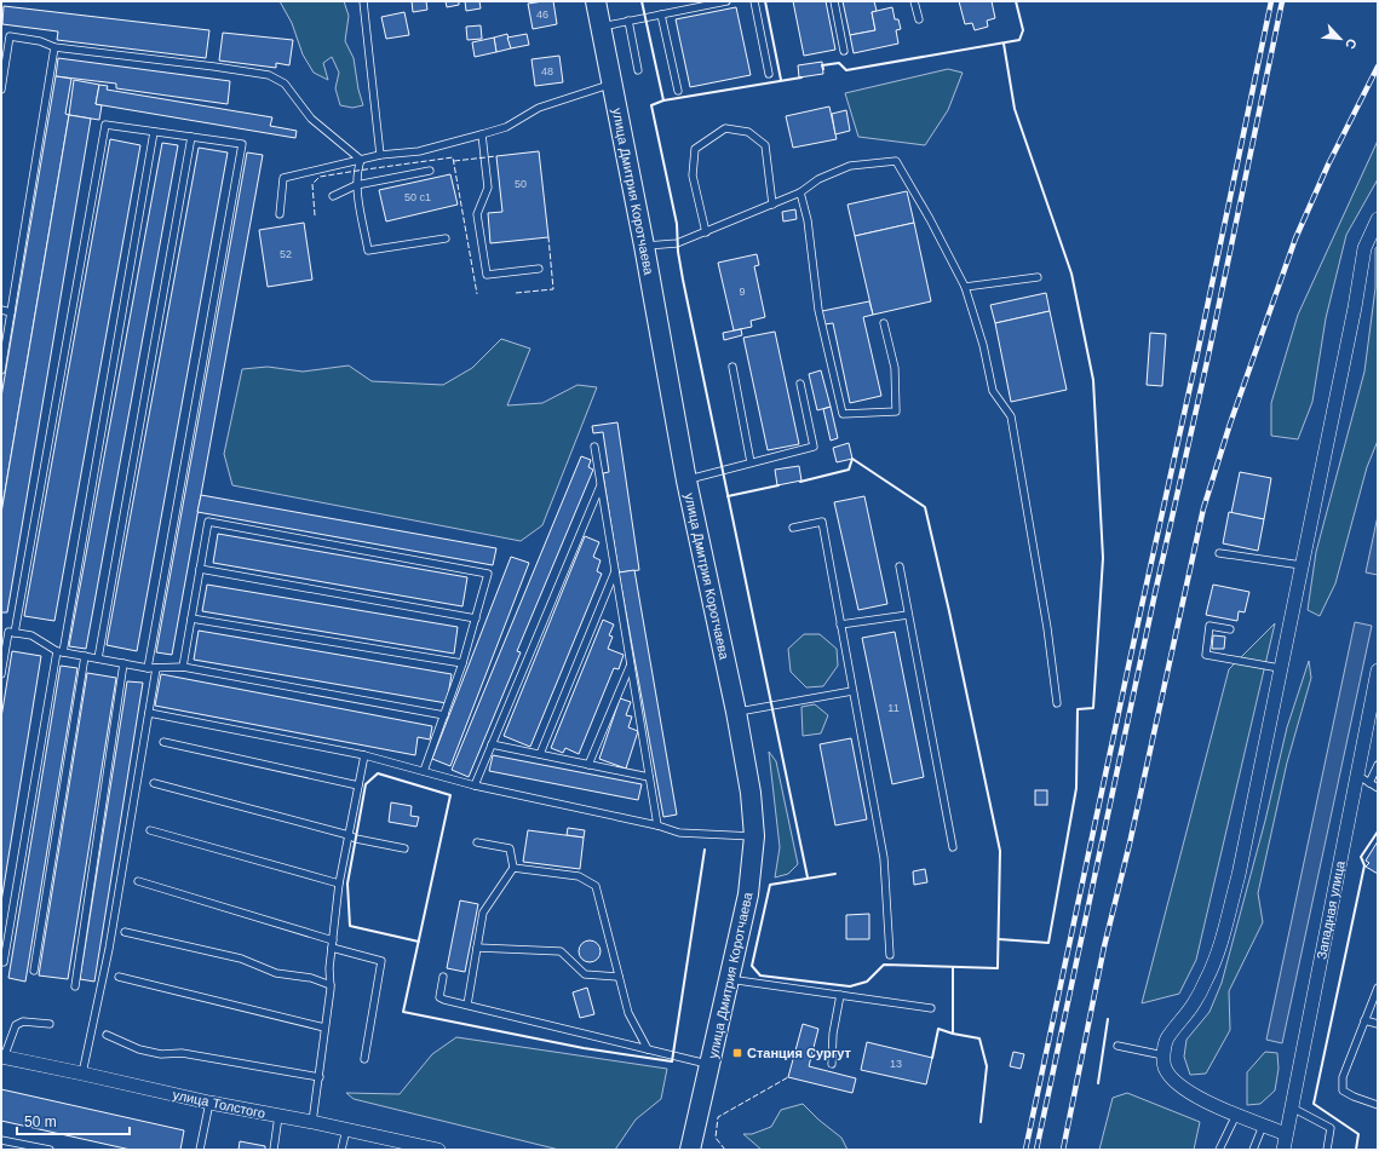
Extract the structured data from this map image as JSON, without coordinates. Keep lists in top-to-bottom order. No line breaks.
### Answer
{"streets":{"street":["улица Дмитрия Коротчаева","Западная улица","улица Толстого"]},"places":{"transit":["Станция Сургут"]},"house_numbers":["46","48","50","50 с1","52","9","11","13"],"scale_bar":"50 m","north":"bottom right"}
